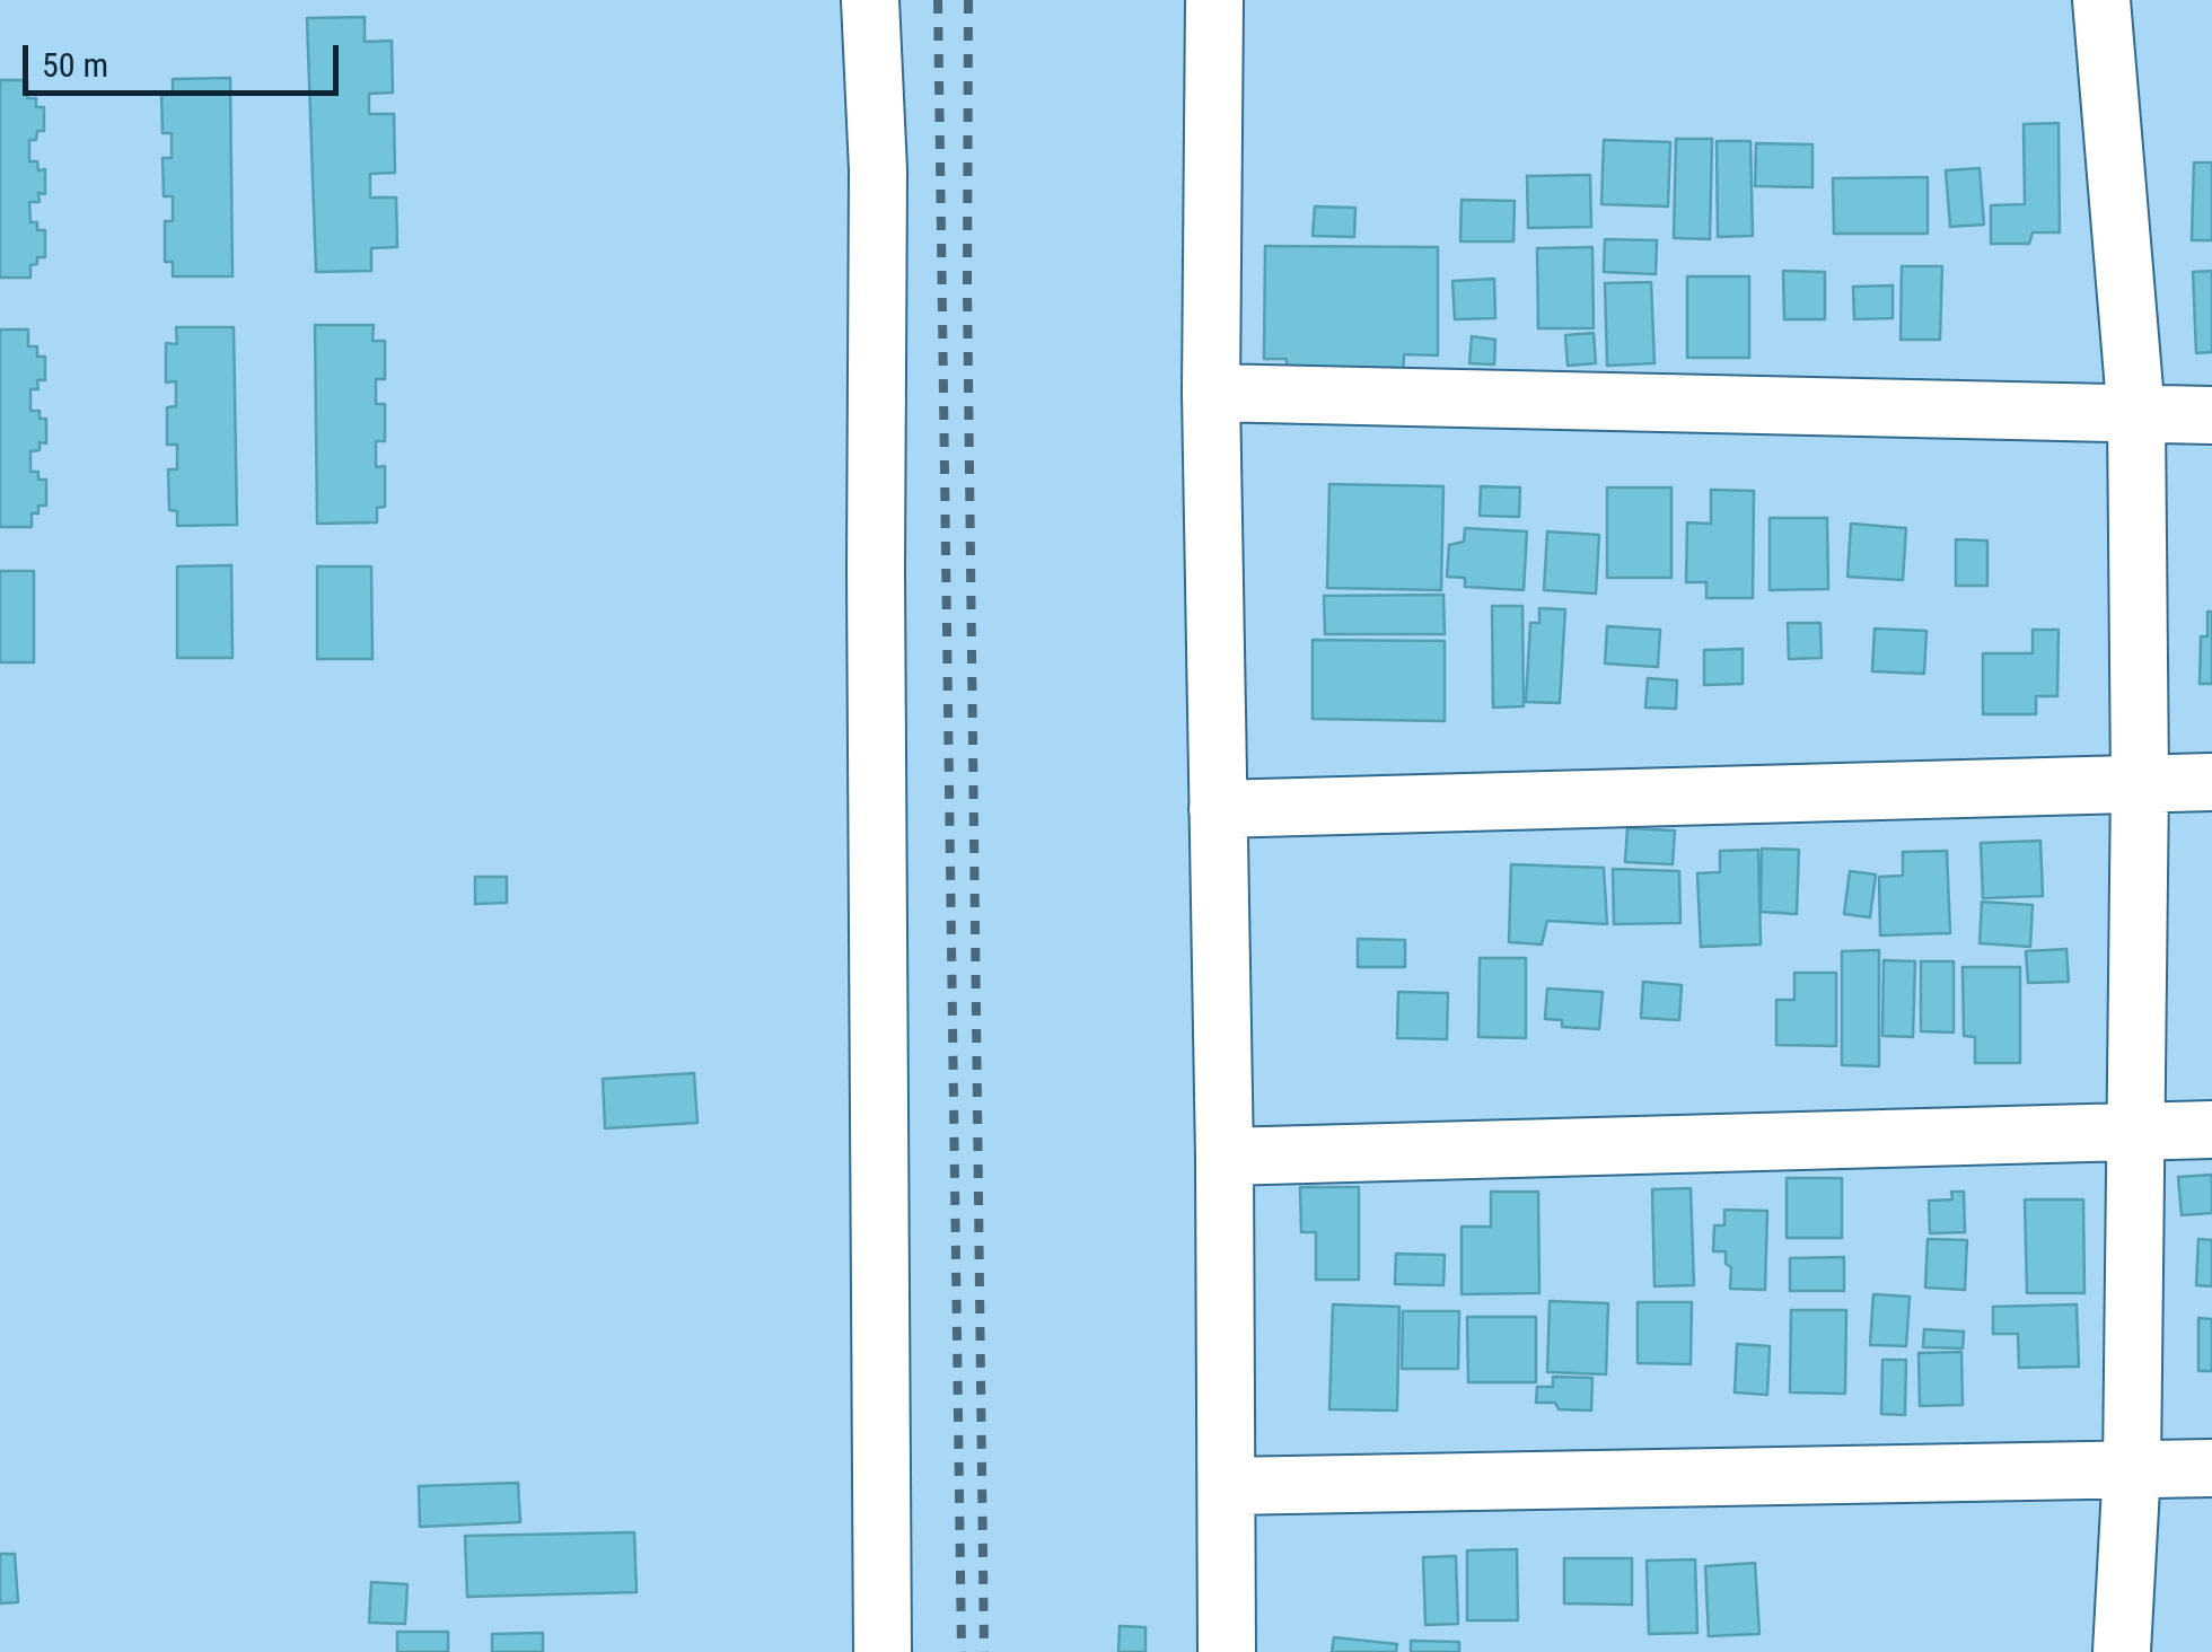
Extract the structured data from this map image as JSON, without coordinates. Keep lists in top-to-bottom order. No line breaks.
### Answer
{"scale_bar":"50 m"}
